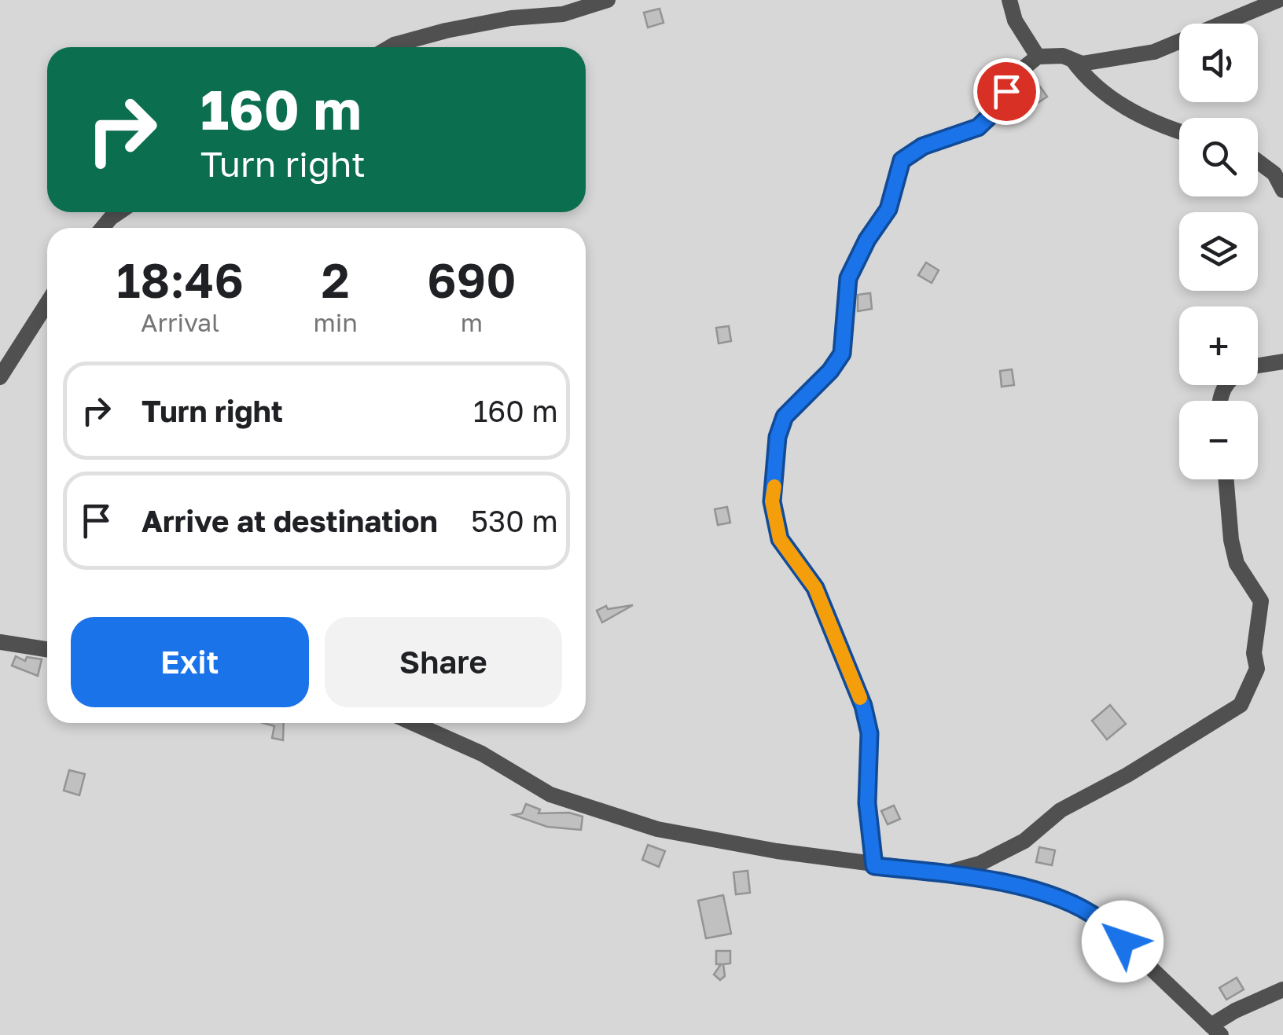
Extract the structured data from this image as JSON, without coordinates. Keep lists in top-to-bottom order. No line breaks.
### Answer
{"page":{"map_buttons":["+","−"],"turn":["160 m","Turn right"],"eta":["18:46","Arrival","2","min","690","m"],"list":[{"name":"Turn right","value":"160 m"},{"name":"Arrive at destination","value":"530 m"}],"buttons":["Exit","Share"]}}
